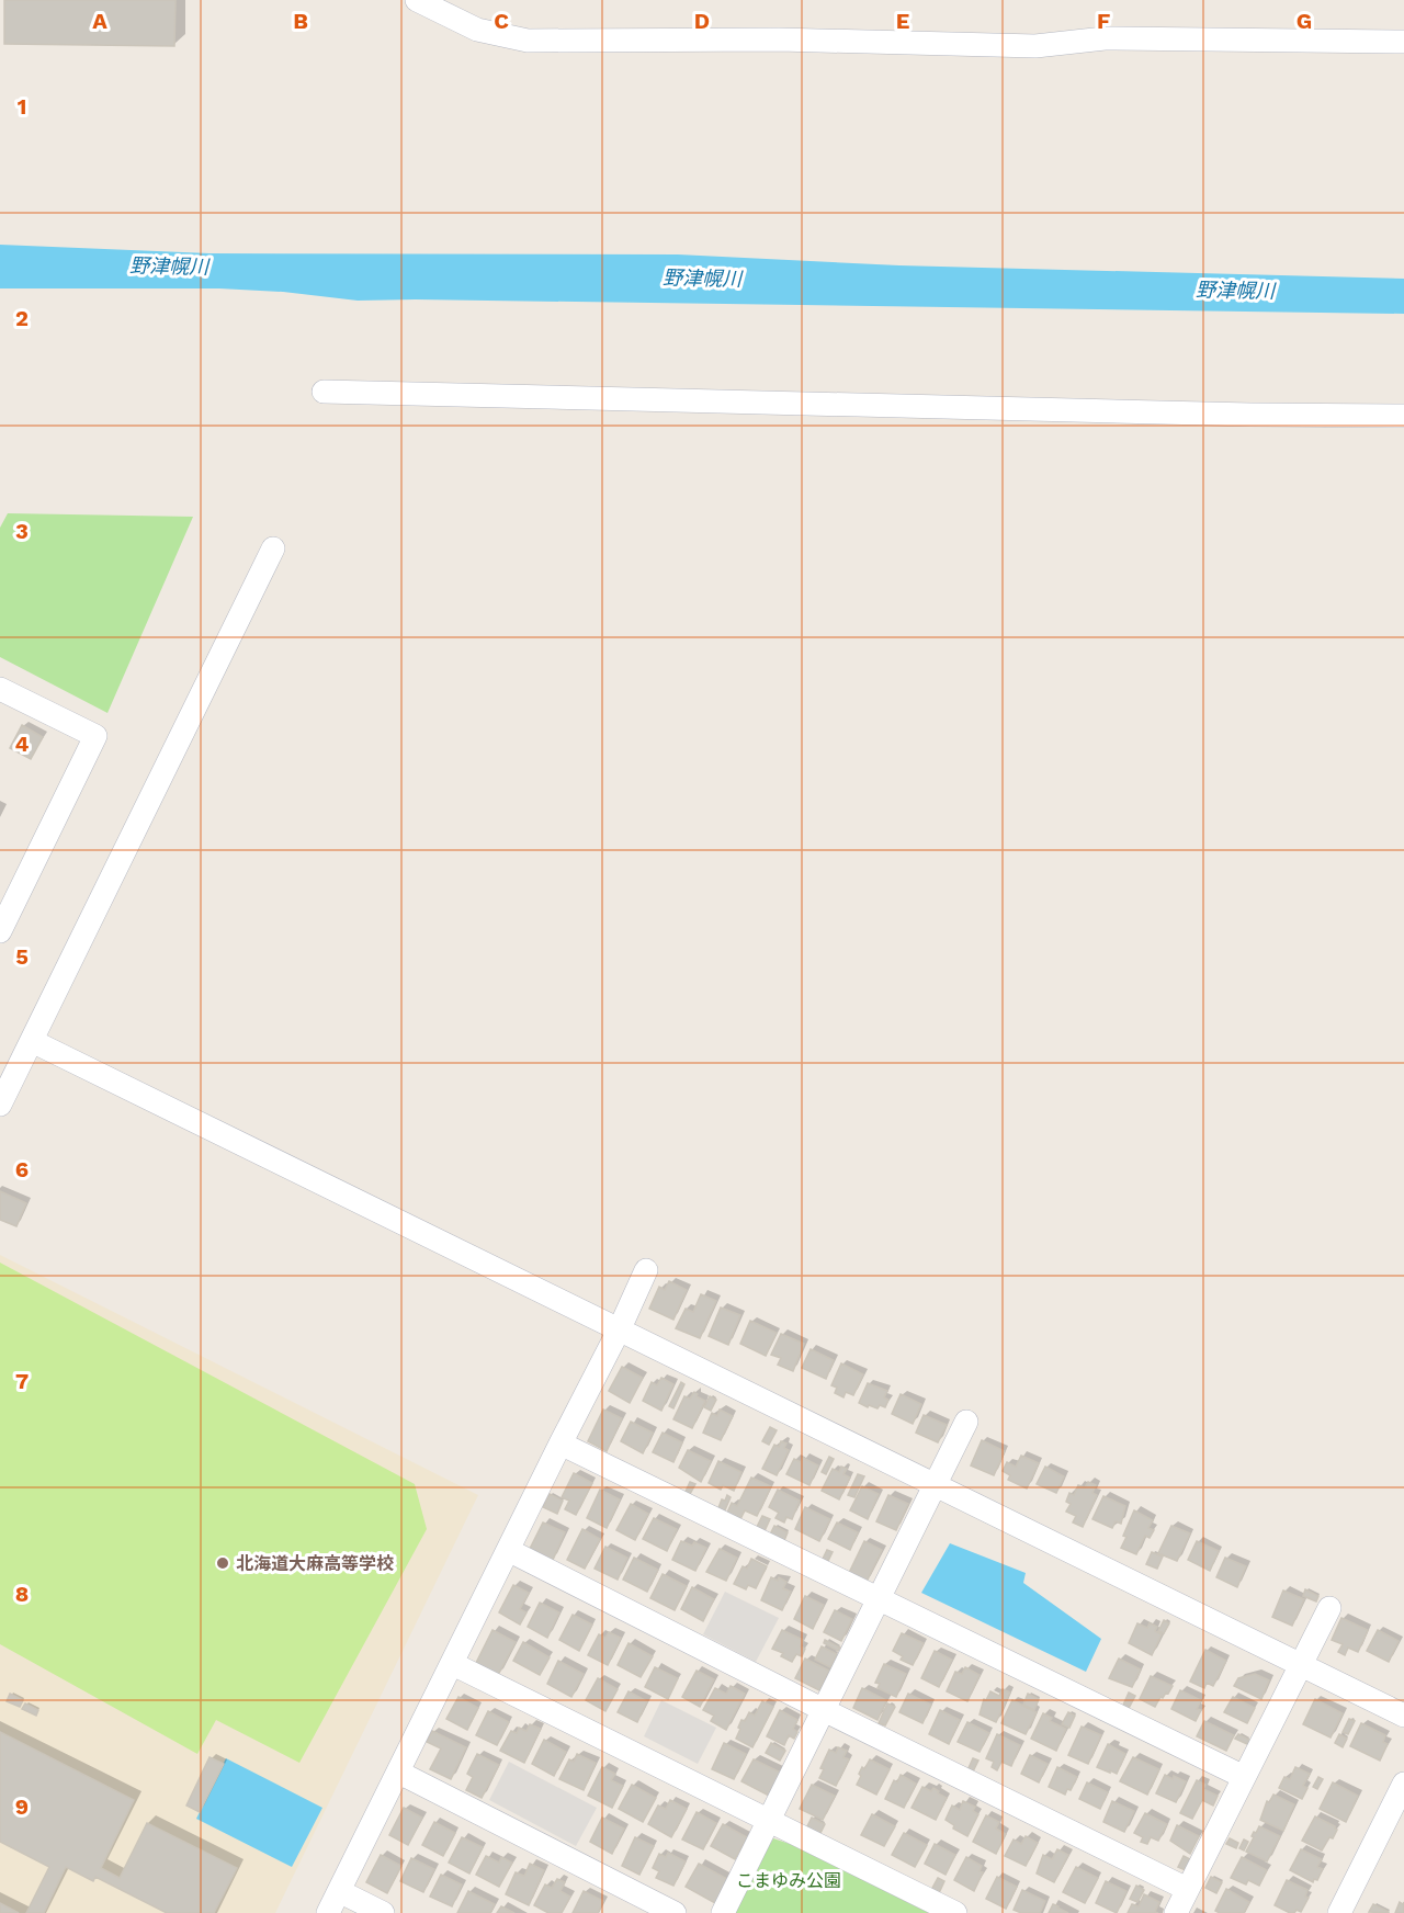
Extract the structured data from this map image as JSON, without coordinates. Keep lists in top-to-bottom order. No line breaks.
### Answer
{"water":["野津幌川"],"parks":["こまゆみ公園"],"places":["北海道大麻高等学校"],"grid":{"columns":["A","B","C","D","E","F","G"],"rows":["1","2","3","4","5","6","7","8","9"]}}
